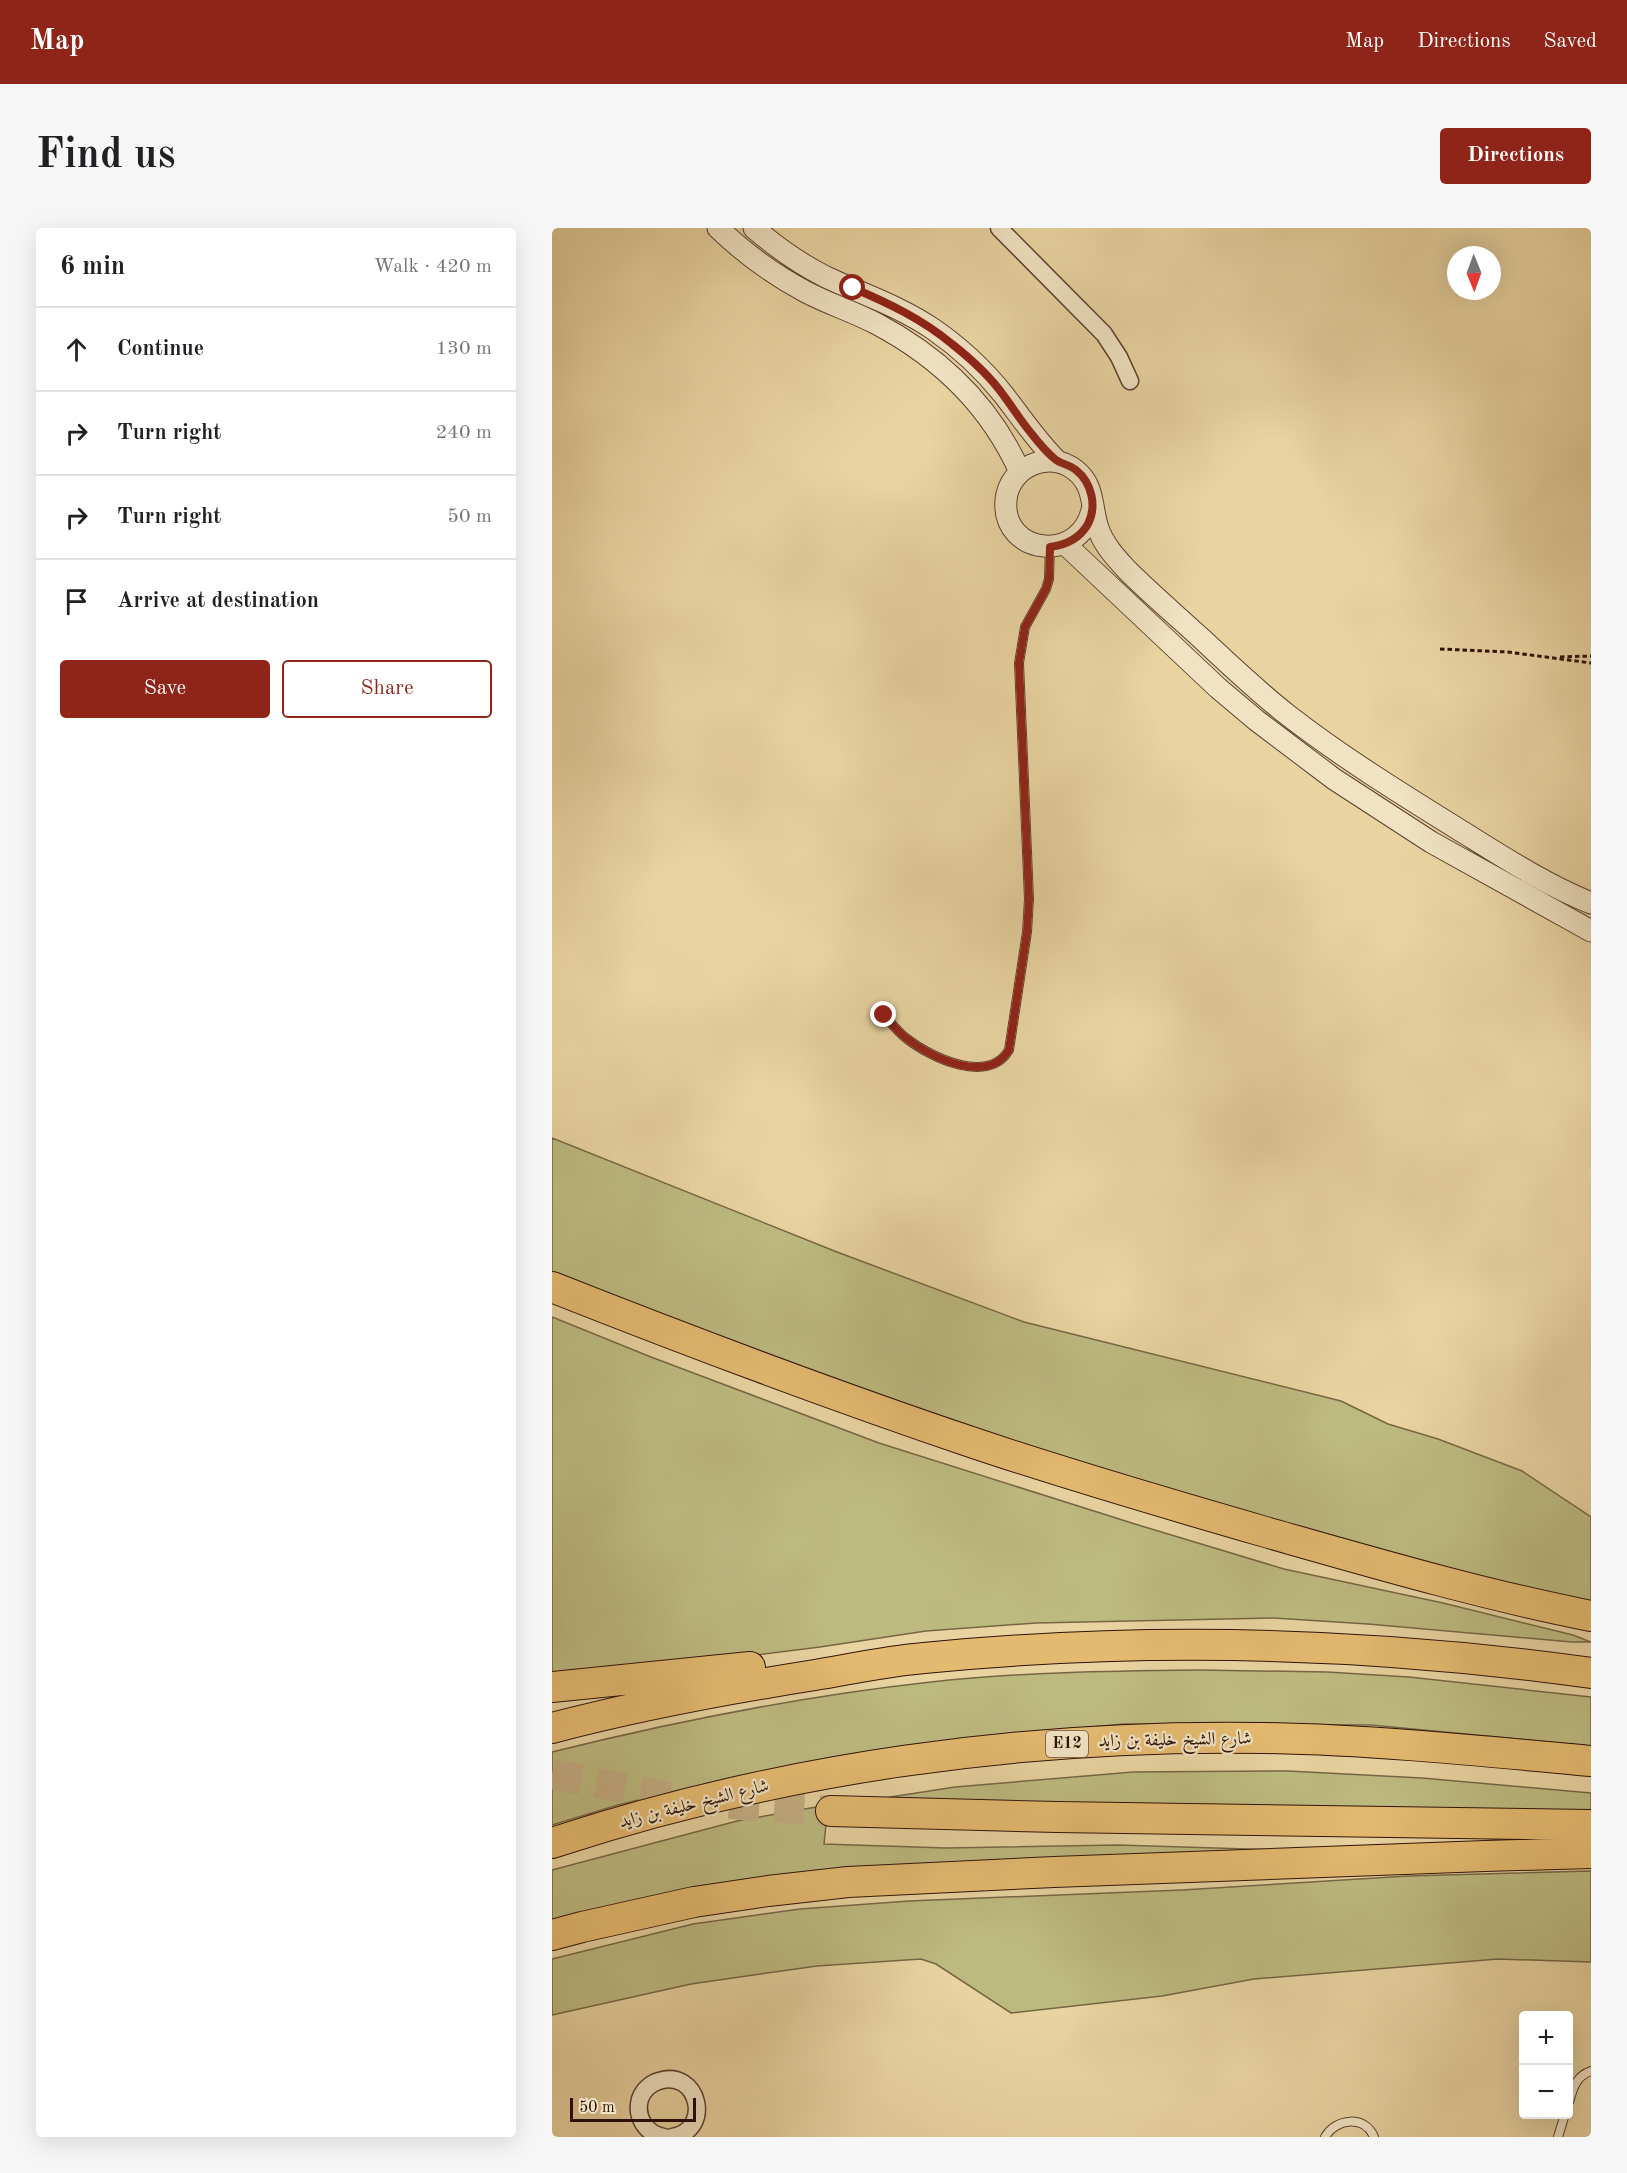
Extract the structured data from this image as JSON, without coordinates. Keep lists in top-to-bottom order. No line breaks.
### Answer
{"streets":{"highway":["شارع الشيخ خليفة بن زايد","E12"]},"scale_bar":"50 m","north":"bottom","page":{"header":"Map","nav":["Map","Directions","Saved"],"buttons":["Directions",["Save","Share"]],"title":"Find us","heading":["6 min","Walk · 420 m"],"list":[["Continue","130 m"],["Turn right","240 m"],["Turn right","50 m"],"Arrive at destination"],"map_buttons":["+","−"],"scale":"50 m"}}
